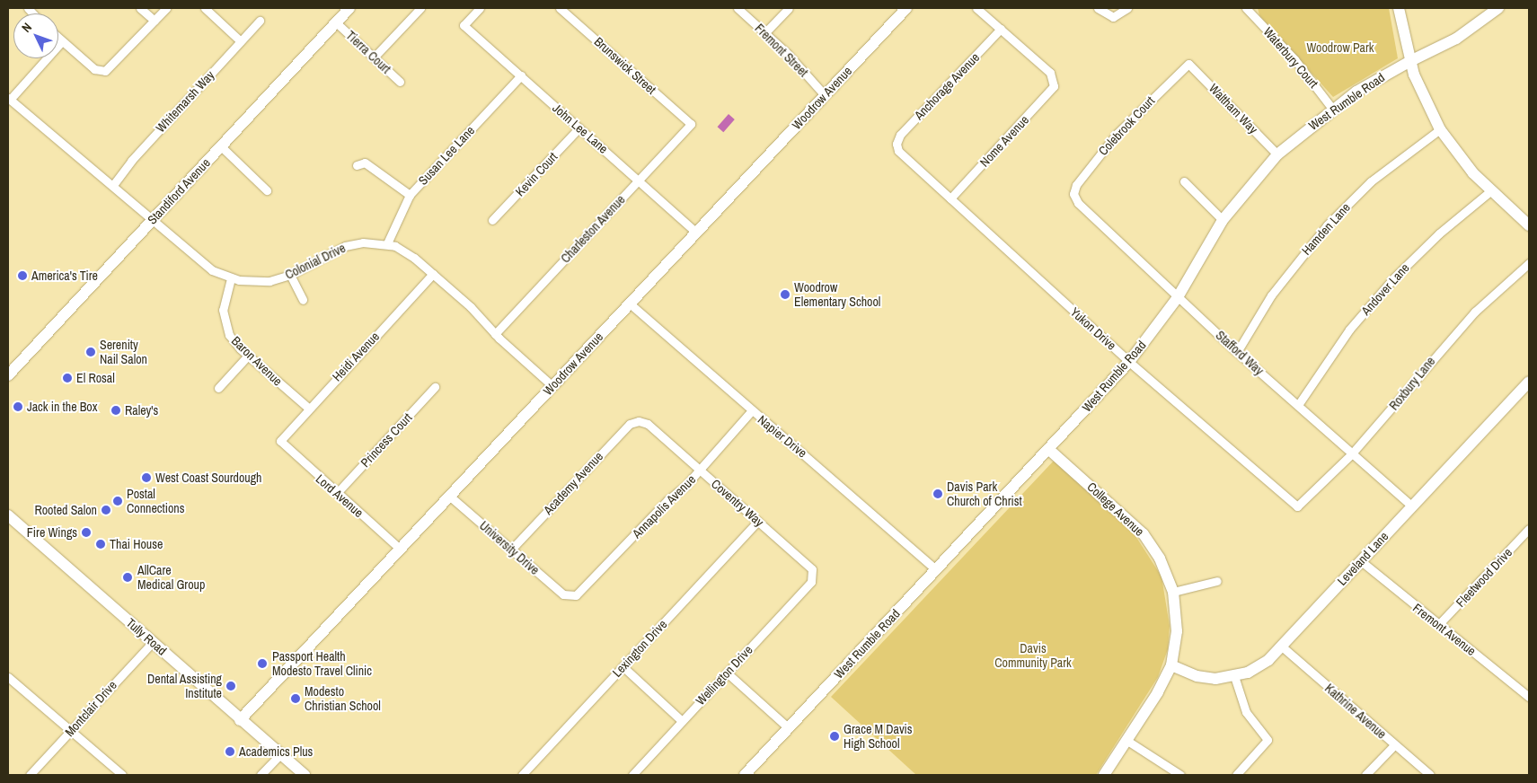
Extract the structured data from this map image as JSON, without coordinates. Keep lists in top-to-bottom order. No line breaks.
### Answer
{"streets":{"street":["Fremont Street","Tierra Court","Waterbury Court","Brunswick Street","Anchorage Avenue","Woodrow Avenue","Whitemarsh Way","West Rumble Road","Waltham Way","Colebrook Court","John Lee Lane","Nome Avenue","Susan Lee Lane","Kevin Court","Standiford Avenue","Charleston Avenue","Hamden Lane","Colonial Drive","Andover Lane","Yukon Drive","Stafford Way","Heidi Avenue","Baron Avenue","Roxbury Lane","Napier Drive","Princess Court","Academy Avenue","Lord Avenue","Coventry Way","Annapolis Avenue","College Avenue","University Drive","Leveland Lane","Fleetwood Drive","Fremont Avenue","Tully Road","Lexington Drive","Wellington Drive","Montclair Drive","Kathrine Avenue"]},"crossings":[["Fremont Street","Woodrow Avenue"],["Tierra Court","Standiford Avenue"],["Waterbury Court","West Rumble Road"],["Brunswick Street","Charleston Avenue"],["Anchorage Avenue","Nome Avenue"],["Anchorage Avenue","Yukon Drive"],["Woodrow Avenue","John Lee Lane"],["Woodrow Avenue","Colonial Drive"],["Woodrow Avenue","Napier Drive"],["Woodrow Avenue","Lord Avenue"],["Woodrow Avenue","University Drive"],["Woodrow Avenue","Tully Road"],["Whitemarsh Way","Colonial Drive"],["West Rumble Road","Waltham Way"],["West Rumble Road","Yukon Drive"],["West Rumble Road","Stafford Way"],["West Rumble Road","Napier Drive"],["West Rumble Road","College Avenue"],["Waltham Way","Colebrook Court"],["Colebrook Court","Stafford Way"],["John Lee Lane","Susan Lee Lane"],["John Lee Lane","Kevin Court"],["John Lee Lane","Charleston Avenue"],["Nome Avenue","Yukon Drive"],["Susan Lee Lane","Colonial Drive"],["Standiford Avenue","Colonial Drive"],["Charleston Avenue","Colonial Drive"],["Hamden Lane","Stafford Way"],["Colonial Drive","Heidi Avenue"],["Colonial Drive","Baron Avenue"],["Andover Lane","Stafford Way"],["Yukon Drive","Roxbury Lane"],["Stafford Way","Roxbury Lane"],["Stafford Way","Leveland Lane"],["Heidi Avenue","Baron Avenue"],["Heidi Avenue","Lord Avenue"],["Napier Drive","Annapolis Avenue"],["Princess Court","Lord Avenue"],["Academy Avenue","Coventry Way"],["Academy Avenue","University Drive"],["Coventry Way","Annapolis Avenue"],["Coventry Way","Lexington Drive"],["Coventry Way","Wellington Drive"],["Annapolis Avenue","University Drive"],["College Avenue","Leveland Lane"],["Leveland Lane","Fremont Avenue"],["Leveland Lane","Kathrine Avenue"],["Fleetwood Drive","Fremont Avenue"],["Tully Road","Montclair Drive"]],"parks":["Woodrow Park","Davis Community Park"],"places":["America's Tire","Woodrow Elementary School","Serenity Nail Salon","El Rosal","Jack in the Box","Raley's","West Coast Sourdough","Davis Park Church of Christ","Postal Connections","Rooted Salon","Fire Wings","Thai House","AllCare Medical Group","Passport Health Modesto Travel Clinic","Dental Assisting Institute","Modesto Christian School","Grace M Davis High School","Academics Plus"],"north":"top left"}
